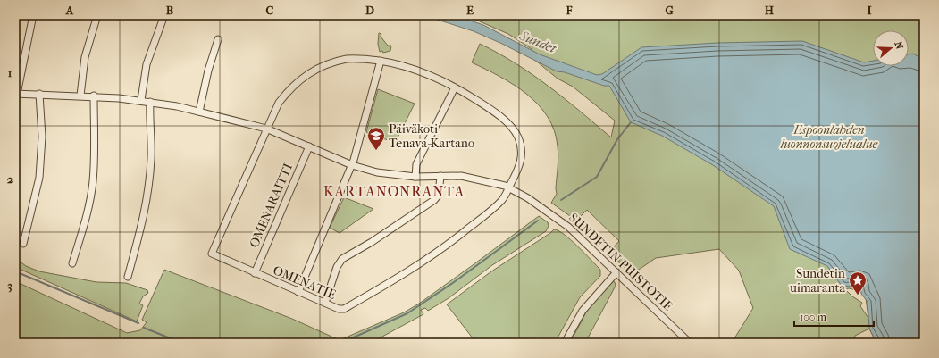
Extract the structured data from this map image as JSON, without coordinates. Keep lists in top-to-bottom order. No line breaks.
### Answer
{"streets":{"street":["OMENARAITTI","SUNDETIN PUISTOTIE","OMENATIE"]},"crossings":[["OMENARAITTI","SUNDETIN PUISTOTIE"],["OMENARAITTI","OMENATIE"],["SUNDETIN PUISTOTIE","OMENATIE"]],"districts":["KARTANONRANTA"],"water":["Sundet"],"parks":["Espoonlahden luonnonsuojelualue"],"places":{"school or university":["Päiväkoti Tenava-Kartano"],"place":["Sundetin uimaranta"]},"scale_bar":"100 m","north":"right","grid":{"columns":["A","B","C","D","E","F","G","H","I"],"rows":["1","2","3"]}}
